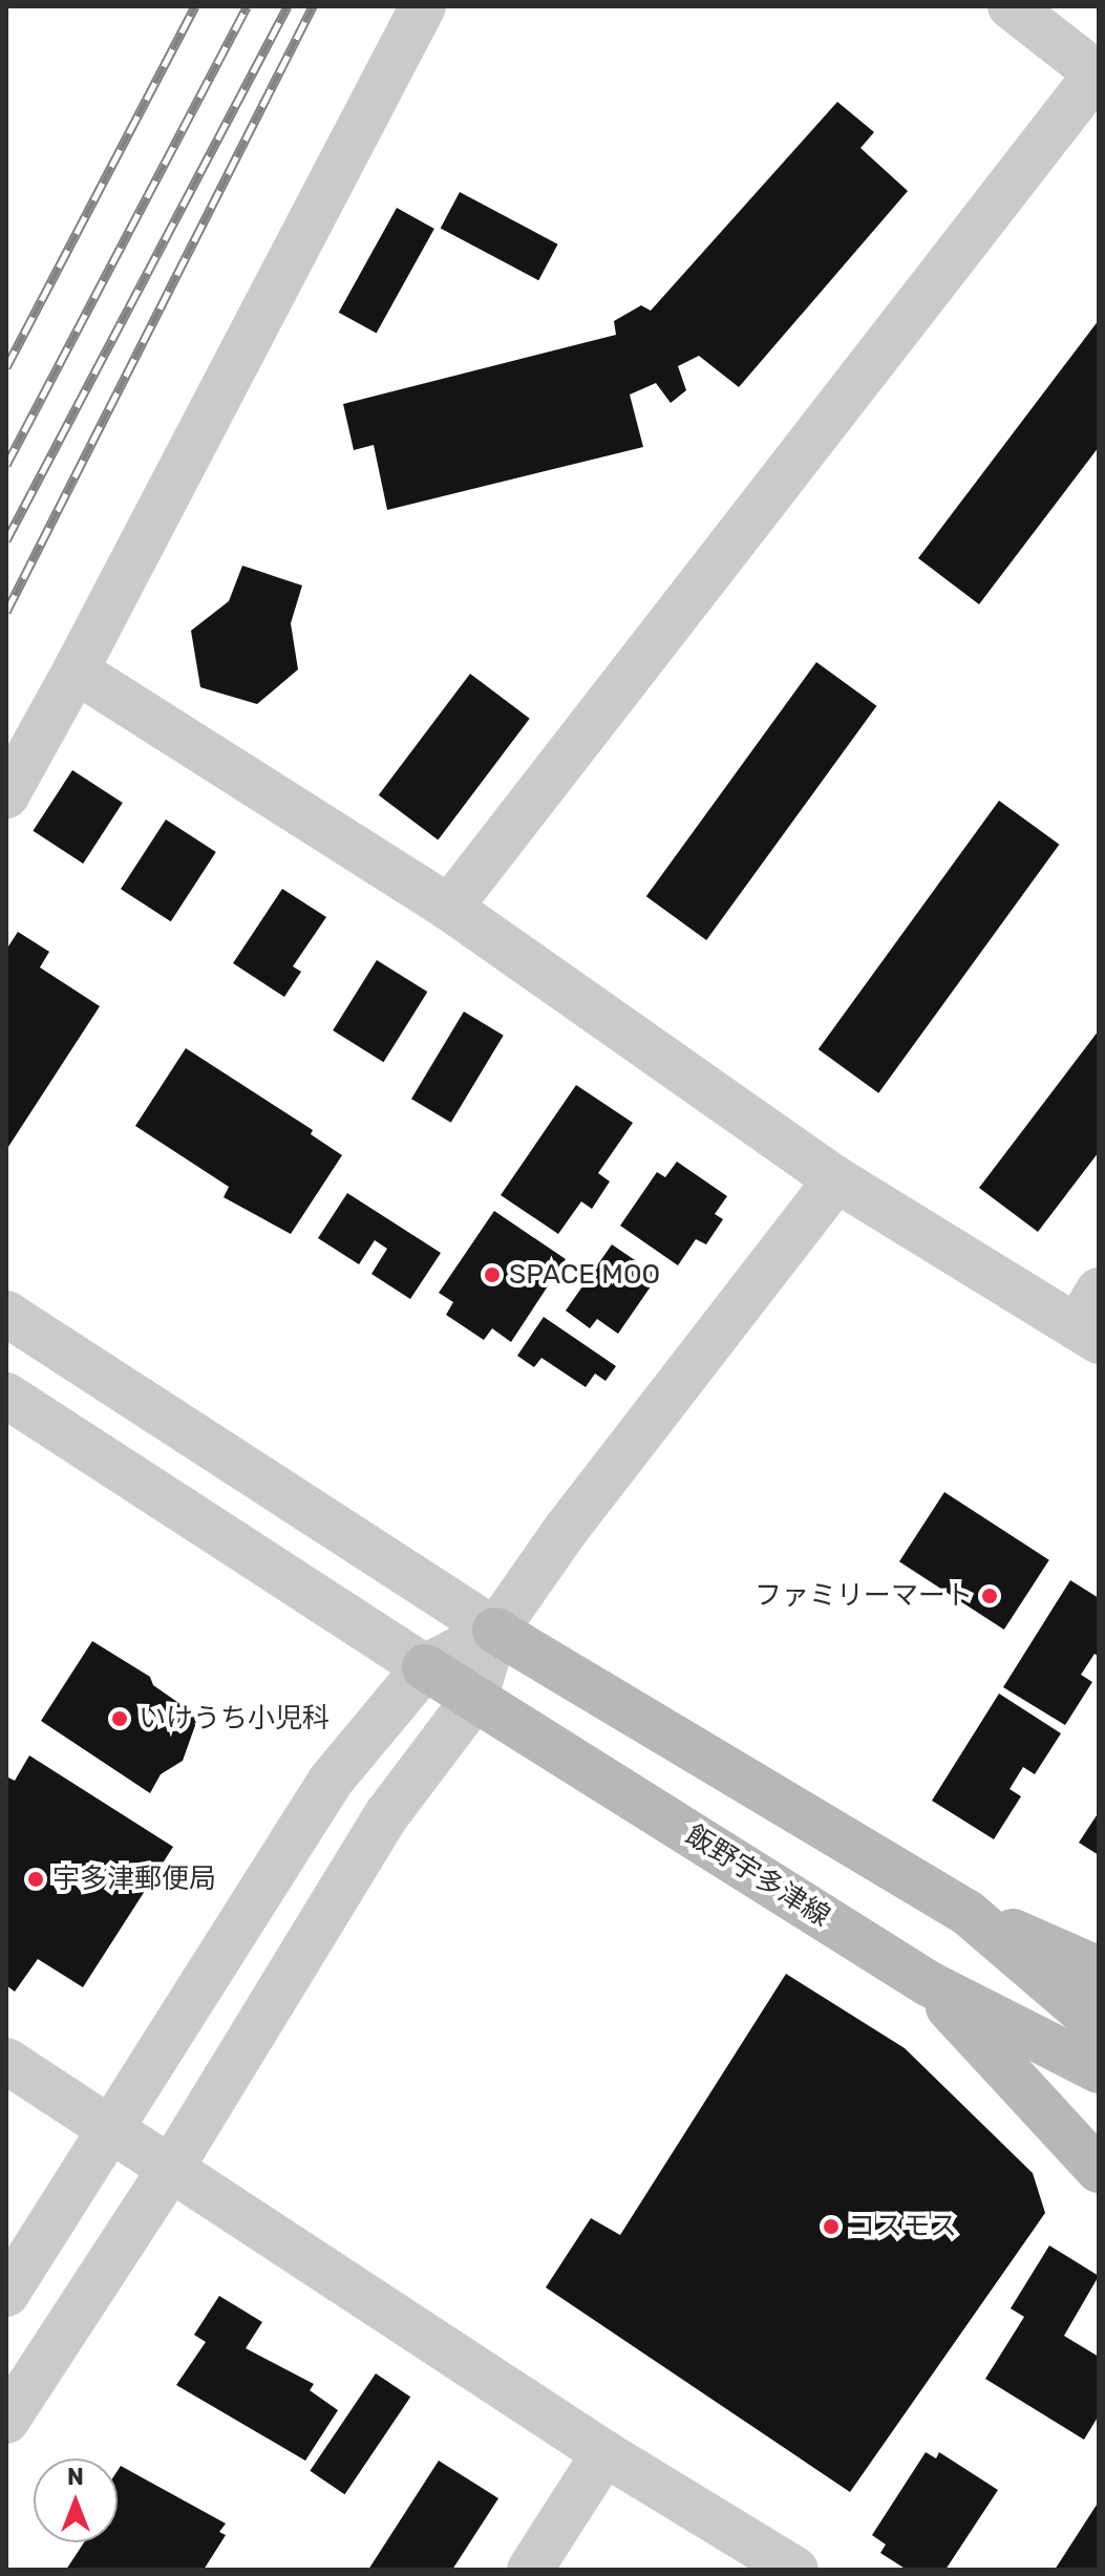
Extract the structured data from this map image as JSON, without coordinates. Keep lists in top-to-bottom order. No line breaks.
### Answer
{"streets":{"main road":["飯野宇多津線"]},"places":["SPACE MOO","ファミリーマート","いけうち小児科","宇多津郵便局","コスモス"],"north":"top"}
